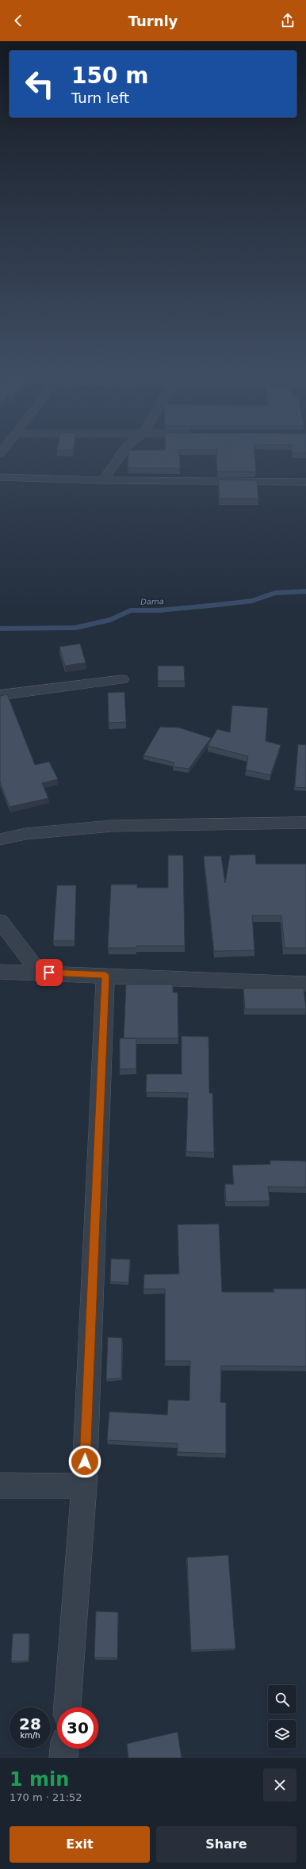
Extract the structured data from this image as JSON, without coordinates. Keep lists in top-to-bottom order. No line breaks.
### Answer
{"water":["Dama"],"page":{"header":"Turnly","turn":["150 m","Turn left"],"speed":"28 km/h","limit":"30","heading":["1 min","170 m · 21:52"],"buttons":["Exit","Share"]}}
